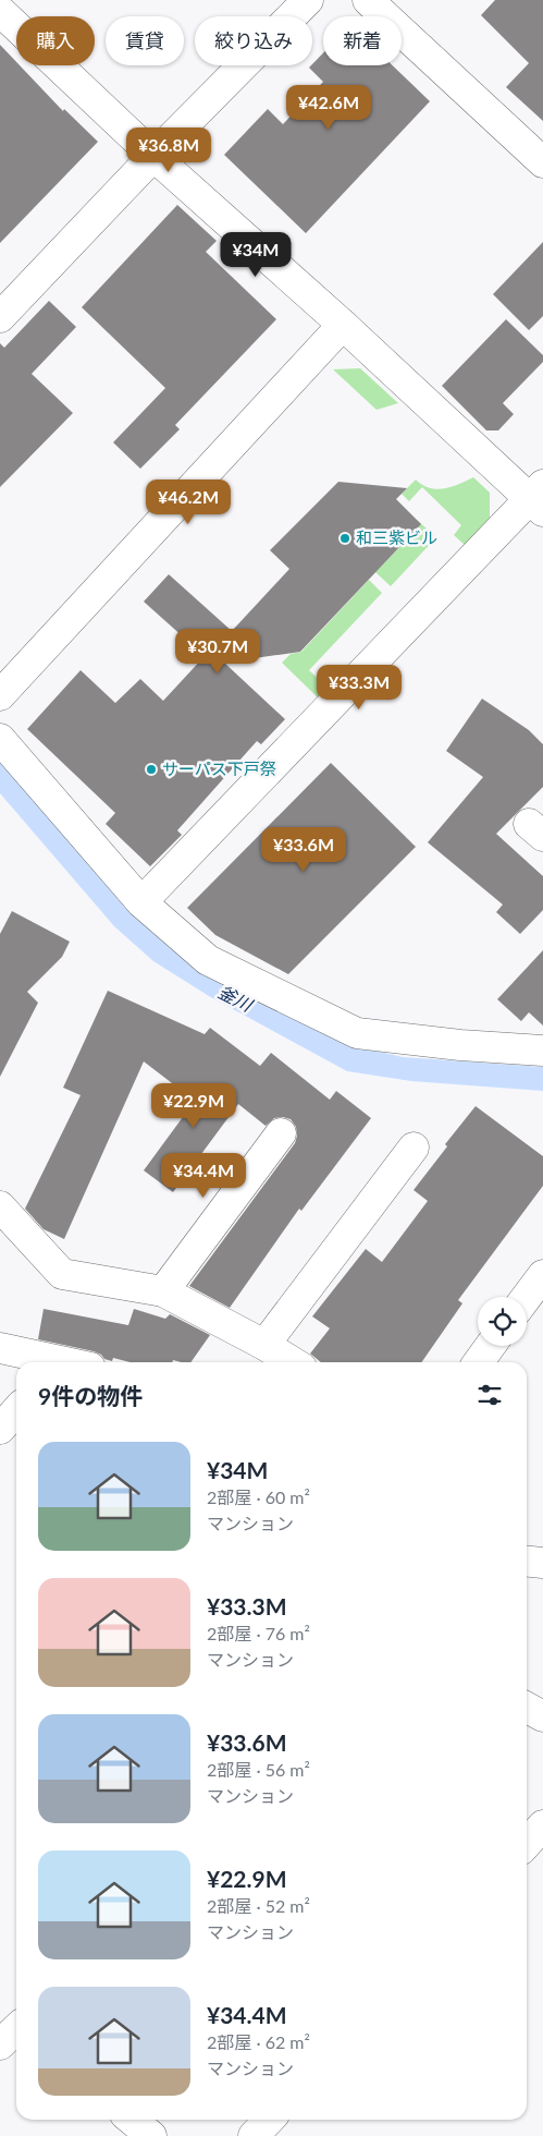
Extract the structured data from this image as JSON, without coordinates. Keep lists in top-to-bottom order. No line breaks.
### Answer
{"water":["釜川"],"places":["和三紫ビル","サーパス下戸祭"],"page":{"chip":["購入","賃貸","絞り込み","新着"],"price":["¥42.6M","¥36.8M","¥34M","¥46.2M","¥30.7M","¥33.3M","¥33.6M","¥22.9M","¥34.4M"],"heading":"9件の物件","list":[{"name":"¥34M","note":"2部屋 · 60 m² · マンション"},{"name":"¥33.3M","note":"2部屋 · 76 m² · マンション"},{"name":"¥33.6M","note":"2部屋 · 56 m² · マンション"},{"name":"¥22.9M","note":"2部屋 · 52 m² · マンション"},{"name":"¥34.4M","note":"2部屋 · 62 m² · マンション"}]}}
